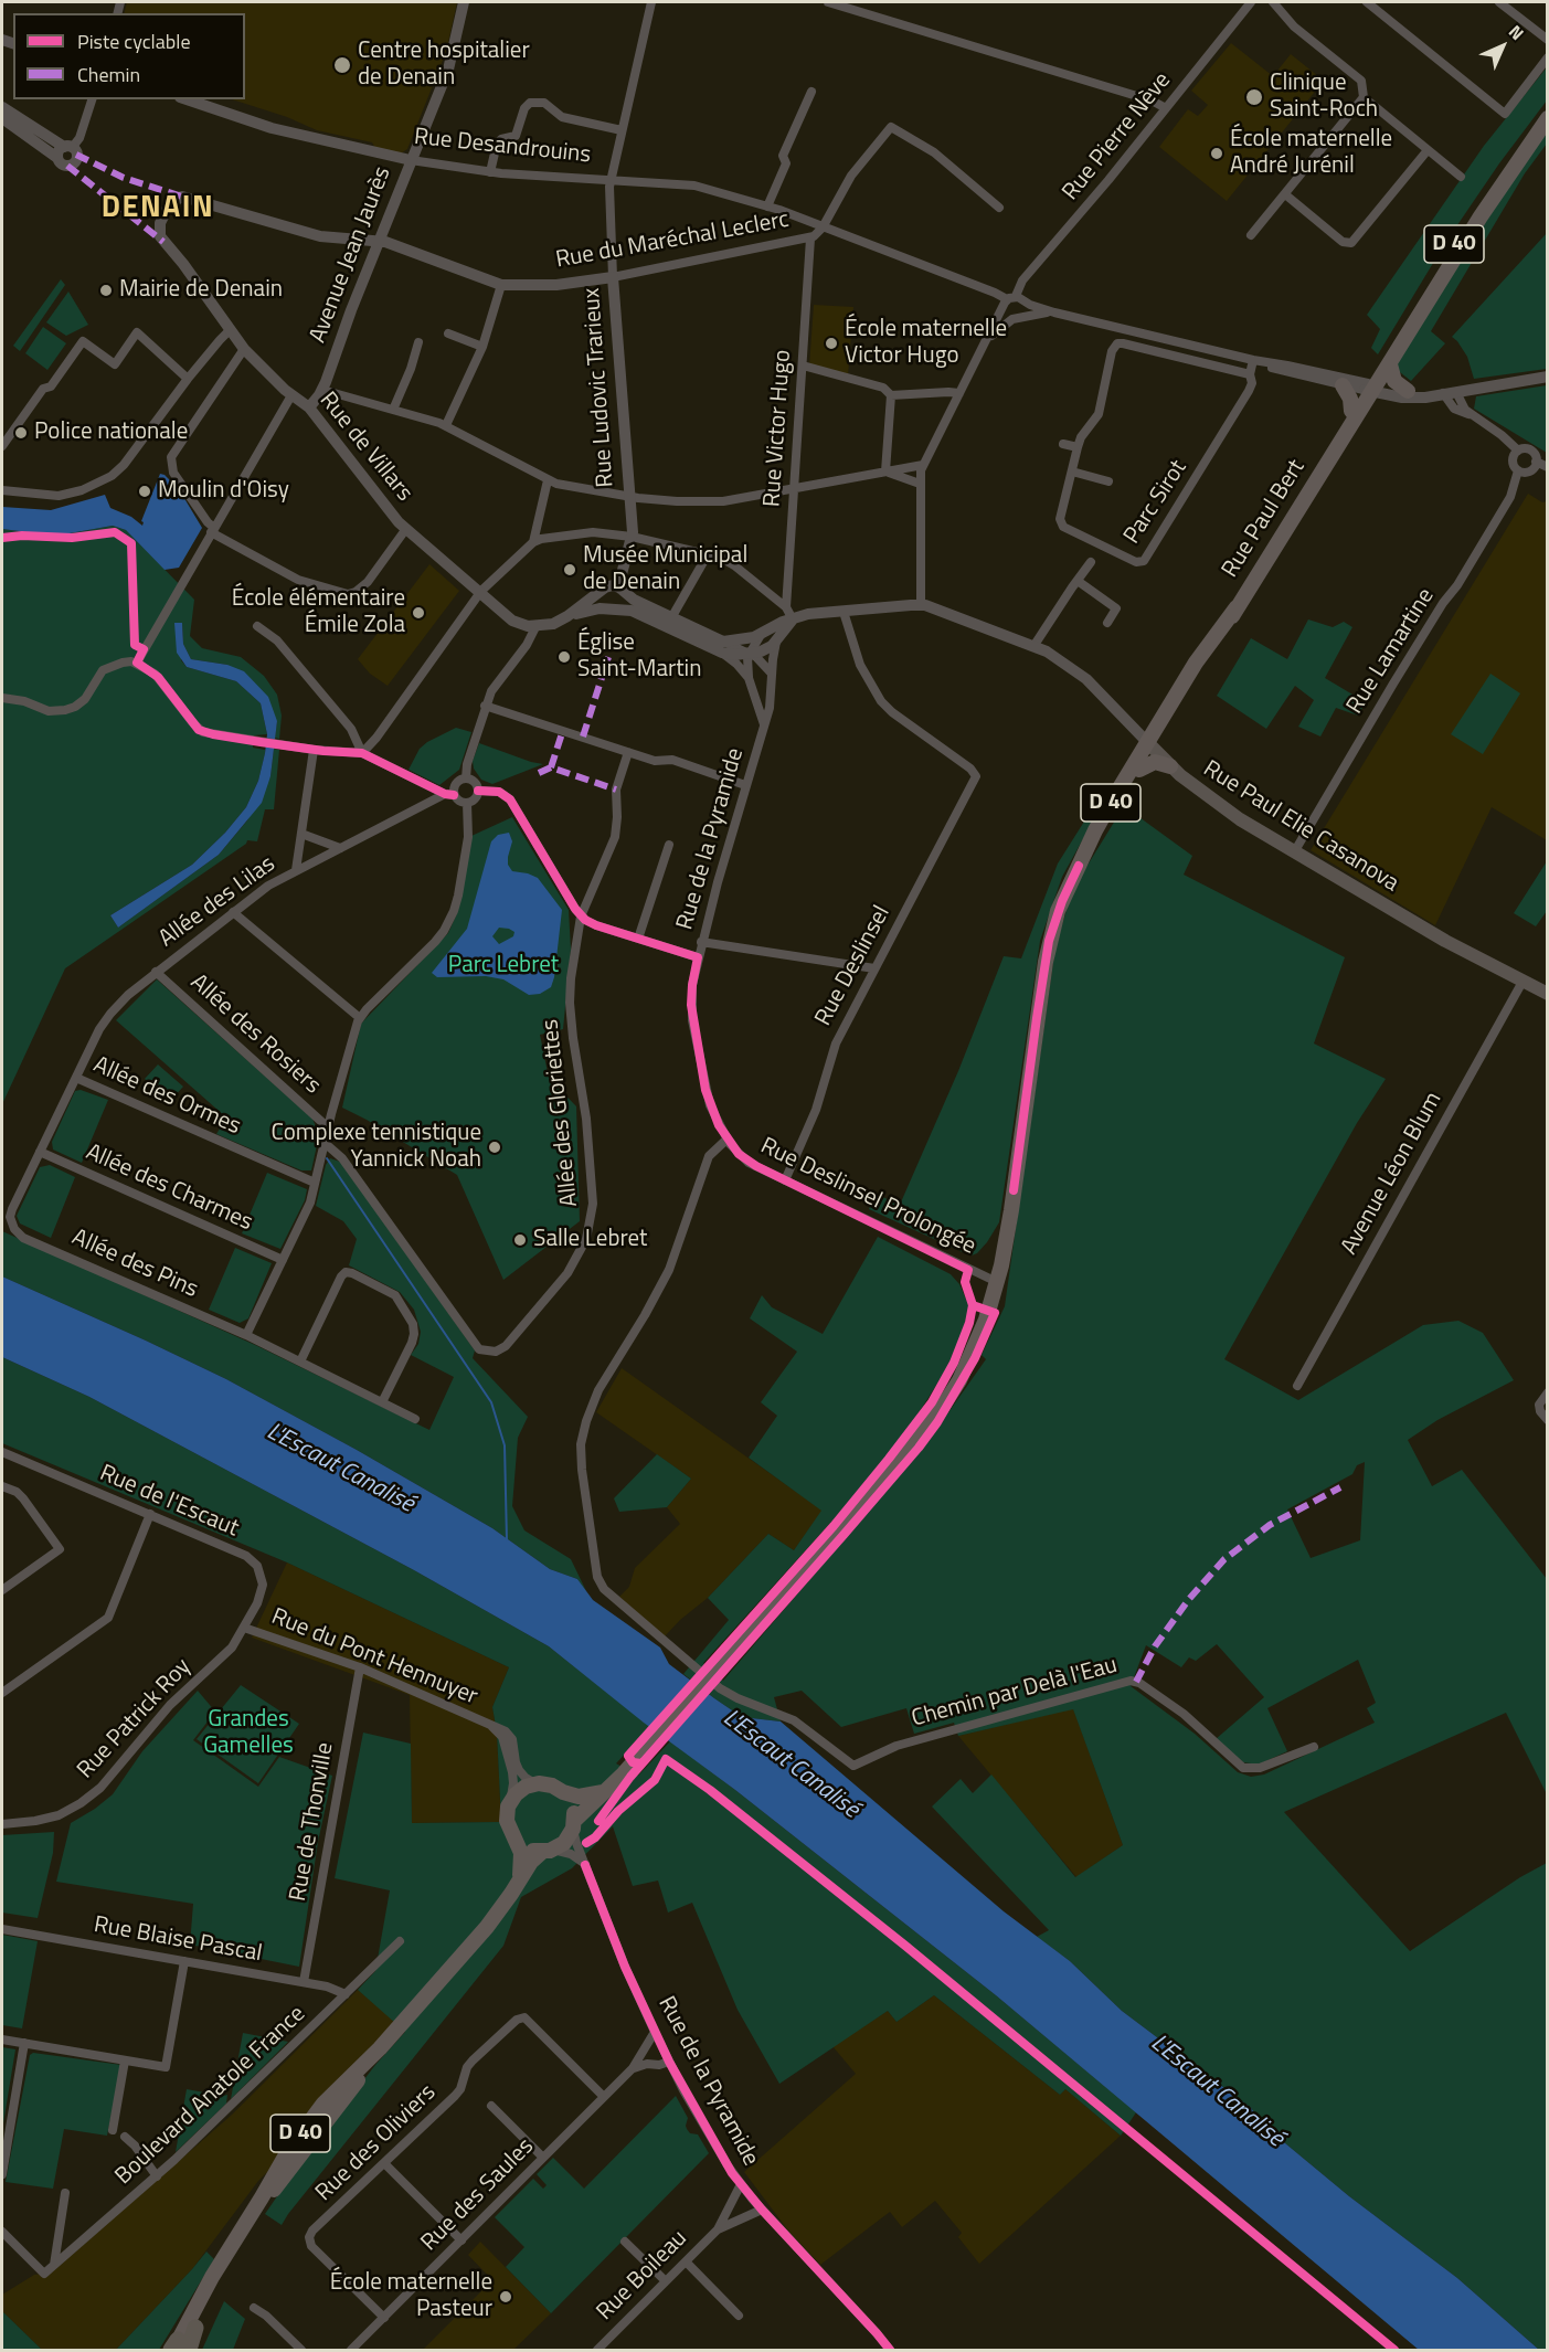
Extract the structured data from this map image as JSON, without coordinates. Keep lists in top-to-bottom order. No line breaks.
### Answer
{"streets":{"main road":["D 40","Rue Paul Bert","Rue Paul Elie Casanova"],"street":["Rue Pierre Nève","Rue Desandrouins","Rue du Maréchal Leclerc","Avenue Jean Jaurès","Rue Ludovic Trarieux","Rue Victor Hugo","Rue de Villars","Parc Sirot","Rue Lamartine","Rue de la Pyramide","Allée des Lilas","Rue Deslinsel","Allée des Rosiers","Allée des Ormes","Allée des Gloriettes","Avenue Léon Blum","Allée des Charmes","Rue Deslinsel Prolongée","Allée des Pins","Rue de l'Escaut","Rue du Pont Hennuyer","Chemin par Delà l'Eau","Rue Patrick Roy","Rue de Thonville","Rue Blaise Pascal","Boulevard Anatole France","Rue des Oliviers","Rue des Saules","Rue Boileau"]},"crossings":[["Rue Pierre Nève","Rue du Maréchal Leclerc"],["Rue Pierre Nève","Rue Paul Elie Casanova"],["Rue Desandrouins","Rue du Maréchal Leclerc"],["Rue Desandrouins","Avenue Jean Jaurès"],["Rue Desandrouins","Rue Ludovic Trarieux"],["Rue du Maréchal Leclerc","D 40"],["Rue du Maréchal Leclerc","Avenue Jean Jaurès"],["Rue du Maréchal Leclerc","Rue Ludovic Trarieux"],["Rue du Maréchal Leclerc","Rue Victor Hugo"],["Rue du Maréchal Leclerc","Rue de Villars"],["Rue du Maréchal Leclerc","Parc Sirot"],["Rue du Maréchal Leclerc","Rue Paul Bert"],["D 40","Rue Paul Bert"],["D 40","Rue Paul Elie Casanova"],["D 40","Rue de la Pyramide"],["D 40","Rue Deslinsel Prolongée"],["D 40","Rue du Pont Hennuyer"],["D 40","Chemin par Delà l'Eau"],["Avenue Jean Jaurès","Rue de Villars"],["Rue Paul Bert","Rue Paul Elie Casanova"],["Rue Lamartine","Rue Paul Elie Casanova"],["Rue Paul Elie Casanova","Rue de la Pyramide"],["Rue Paul Elie Casanova","Rue Deslinsel"],["Rue Paul Elie Casanova","Avenue Léon Blum"],["Rue de la Pyramide","Rue Deslinsel Prolongée"],["Rue de la Pyramide","Rue du Pont Hennuyer"],["Rue de la Pyramide","Rue des Saules"],["Rue de la Pyramide","Rue Boileau"],["Allée des Lilas","Allée des Rosiers"],["Allée des Lilas","Allée des Ormes"],["Allée des Lilas","Allée des Charmes"],["Allée des Lilas","Allée des Pins"],["Rue Deslinsel","Rue Deslinsel Prolongée"],["Rue de l'Escaut","Rue du Pont Hennuyer"],["Rue de l'Escaut","Rue Patrick Roy"],["Rue du Pont Hennuyer","Rue Patrick Roy"],["Rue du Pont Hennuyer","Rue de Thonville"],["Rue de Thonville","Rue Blaise Pascal"],["Rue Blaise Pascal","Boulevard Anatole France"],["Rue des Oliviers","Rue des Saules"]],"districts":["DENAIN"],"water":["L'Escaut Canalisé"],"parks":["Parc Lebret","Grandes Gamelles"],"places":["Centre hospitalier de Denain","Clinique Saint-Roch","École maternelle André Jurénil","Mairie de Denain","École maternelle Victor Hugo","Police nationale","Moulin d'Oisy","Musée Municipal de Denain","École élémentaire Émile Zola","Église Saint-Martin","Complexe tennistique Yannick Noah","Salle Lebret","École maternelle Pasteur"],"legend":["Piste cyclable","Chemin"],"north":"top right"}
